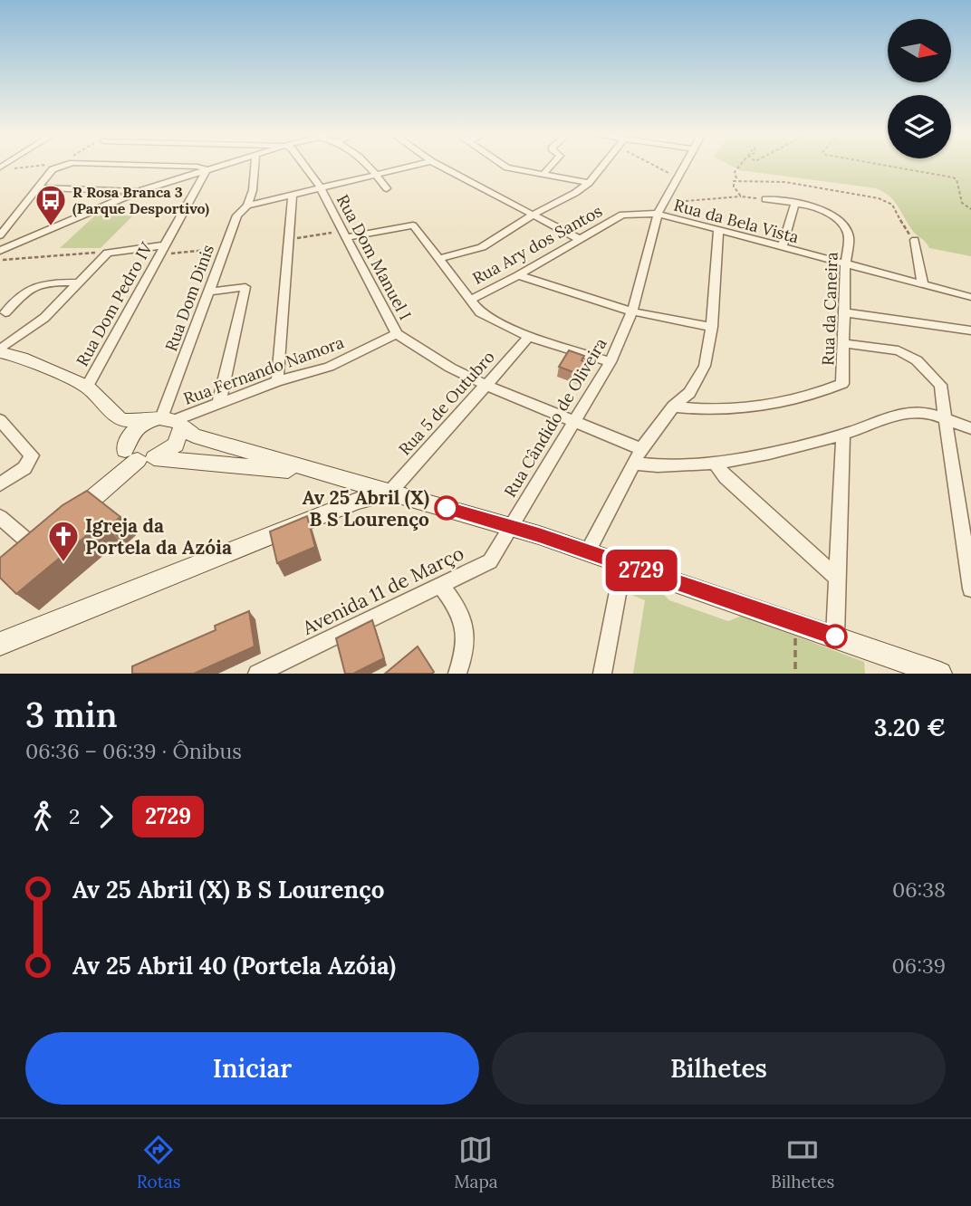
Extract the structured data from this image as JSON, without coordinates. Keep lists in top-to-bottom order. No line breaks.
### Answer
{"streets":{"street":["Rua da Bela Vista","Rua Ary dos Santos","Rua Dom Manuel I","Rua Dom Dinis","Rua Dom Pedro IV","Rua da Caneira","Rua Fernando Namora","Rua 5 de Outubro","Rua Cândido de Oliveira","Avenida 11 de Março"]},"crossings":[["Rua da Bela Vista","Rua Ary dos Santos"],["Rua da Bela Vista","Rua da Caneira"],["Rua da Bela Vista","Rua Cândido de Oliveira"],["Rua Ary dos Santos","Rua Cândido de Oliveira"],["Rua Dom Manuel I","Rua Fernando Namora"],["Rua Dom Manuel I","Rua 5 de Outubro"],["Rua Dom Dinis","Rua Fernando Namora"],["Rua Cândido de Oliveira","Avenida 11 de Março"]],"places":{"bus stop":["R Rosa Branca 3 (Parque Desportivo)"],"other":["Av 25 Abril (X) B S Lourenço"],"church":["Igreja da Portela da Azóia"]},"lines":["bus line 2729"],"north":"right","page":{"on_map":"2729","heading":["3 min","06:36 – 06:39 · Ônibus","3.20 €"],"legs":["2","2729"],"list":[{"name":"Av 25 Abril (X) B S Lourenço","value":"06:38"},{"name":"Av 25 Abril 40 (Portela Azóia)","value":"06:39"}],"buttons":["Iniciar","Bilhetes"],"tabs":["Rotas","Mapa","Bilhetes"]}}
